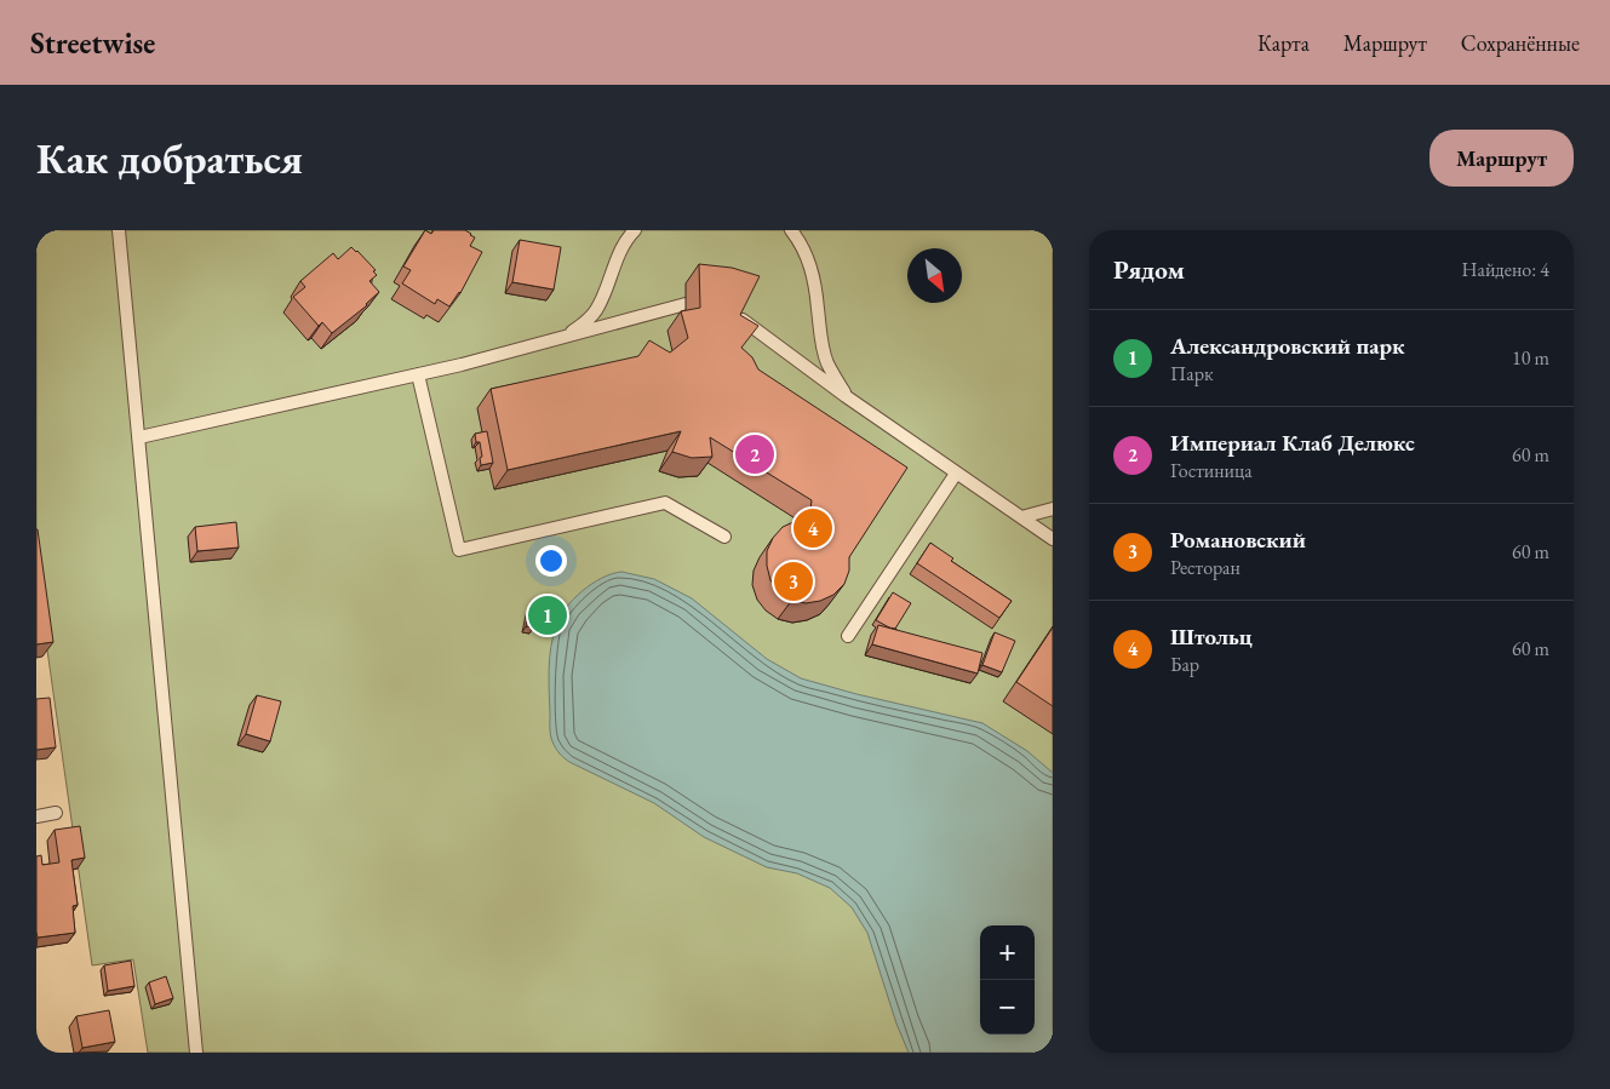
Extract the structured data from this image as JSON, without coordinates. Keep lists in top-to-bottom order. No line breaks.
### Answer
{"north":"bottom right","page":{"header":"Streetwise","nav":["Карта","Маршрут","Сохранённые"],"buttons":"Маршрут","title":"Как добраться","heading":["Рядом","Найдено: 4"],"list":[{"mark":"1","name":"Александровский парк","note":"Парк","value":"10 m"},{"mark":"2","name":"Империал Клаб Делюкс","note":"Гостиница","value":"60 m"},{"mark":"3","name":"Романовский","note":"Ресторан","value":"60 m"},{"mark":"4","name":"Штольц","note":"Бар","value":"60 m"}],"pins":["2","4","3","1"],"map_buttons":["+","−"]}}
